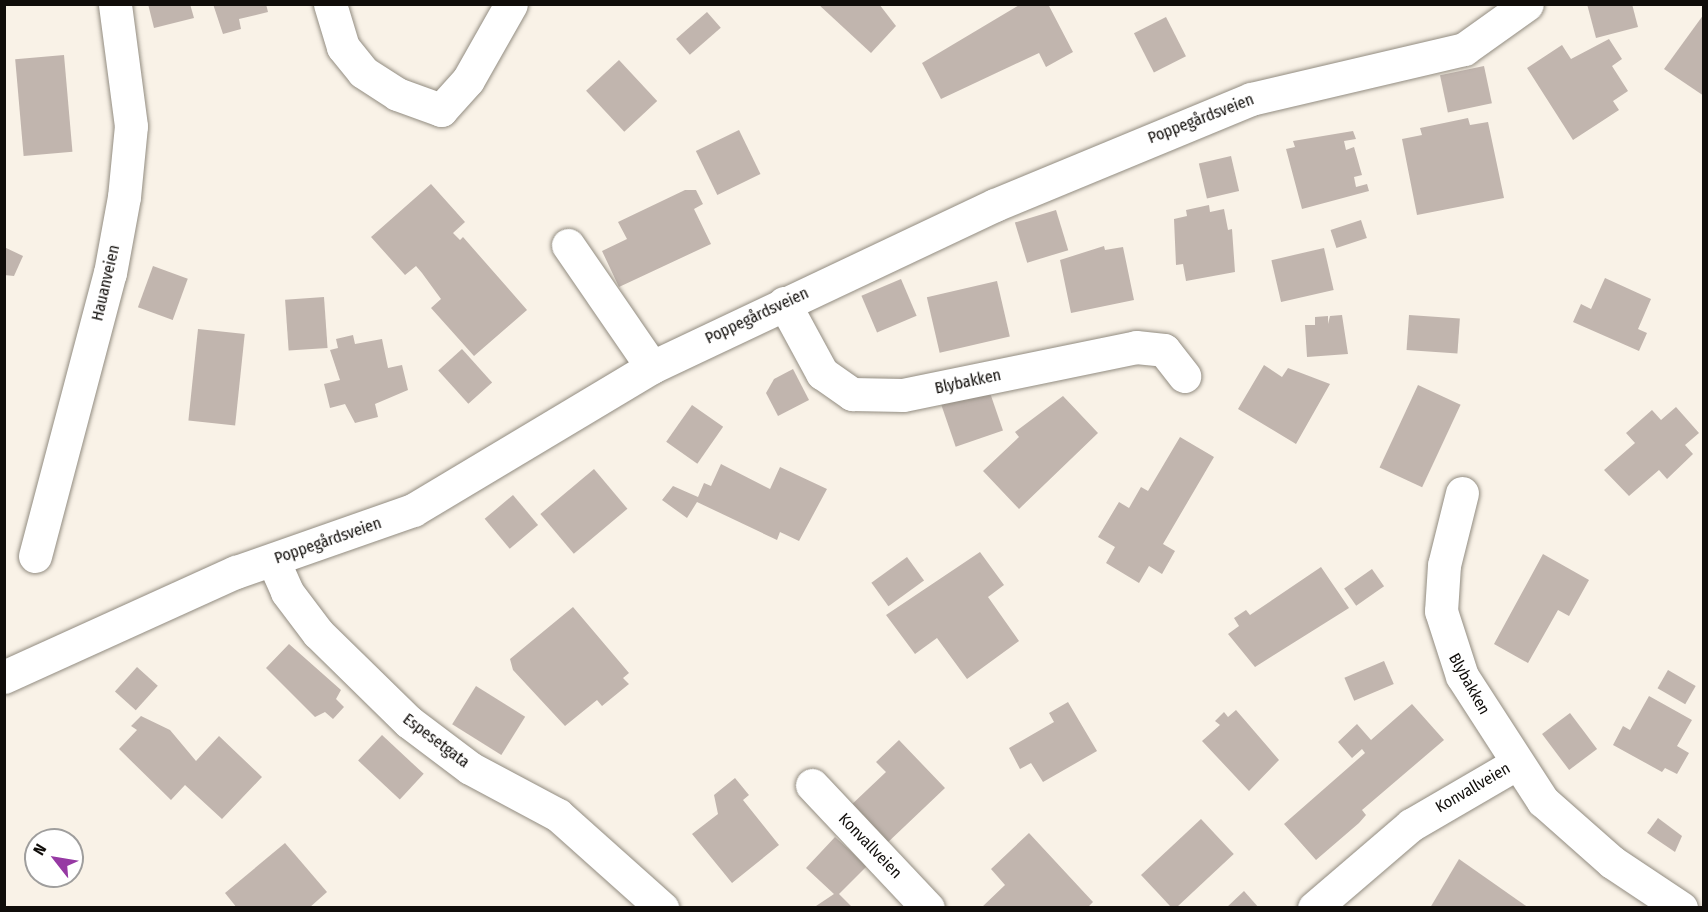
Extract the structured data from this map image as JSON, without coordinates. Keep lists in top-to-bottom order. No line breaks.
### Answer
{"streets":{"street":["Poppegårdsveien","Hauanveien","Blybakken","Espesetgata","Konvallveien"]},"crossings":[["Poppegårdsveien","Blybakken"],["Poppegårdsveien","Espesetgata"],["Blybakken","Konvallveien"]],"north":"top left"}
